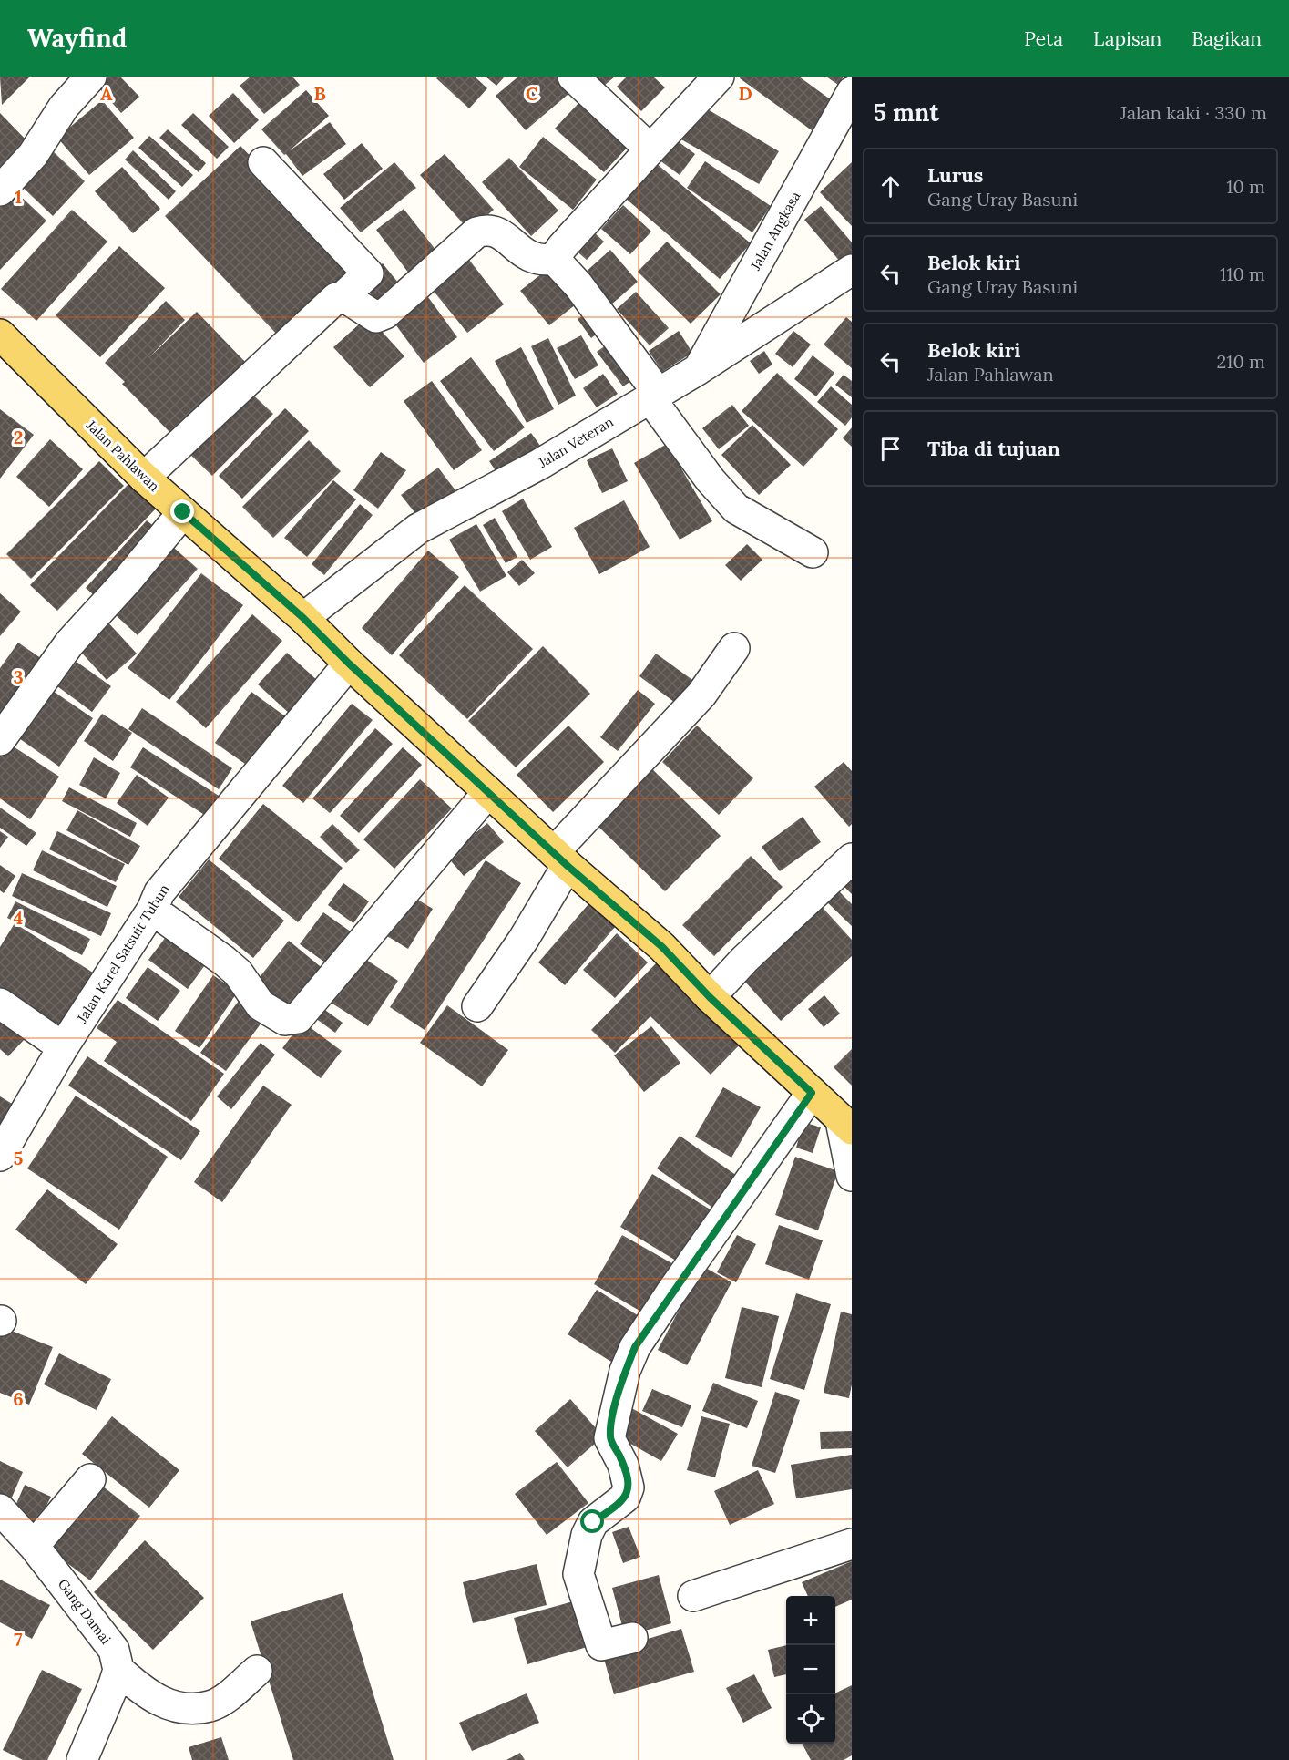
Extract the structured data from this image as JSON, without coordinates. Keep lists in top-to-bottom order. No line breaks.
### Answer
{"streets":{"main road":["Jalan Pahlawan"],"street":["Jalan Angkasa","Jalan Veteran","Jalan Karel Satsuit Tubun","Gang Damai"]},"crossings":[["Jalan Angkasa","Jalan Veteran"],["Jalan Veteran","Jalan Pahlawan"],["Jalan Pahlawan","Jalan Karel Satsuit Tubun"]],"page":{"header":"Wayfind","nav":["Peta","Lapisan","Bagikan"],"heading":["5 mnt","Jalan kaki · 330 m"],"list":[["Lurus","Gang Uray Basuni","10 m"],["Belok kiri","Gang Uray Basuni","110 m"],["Belok kiri","Jalan Pahlawan","210 m"],"Tiba di tujuan"],"map_buttons":["+","−"]},"grid":{"columns":["A","B","C","D"],"rows":["1","2","3","4","5","6","7"]}}
